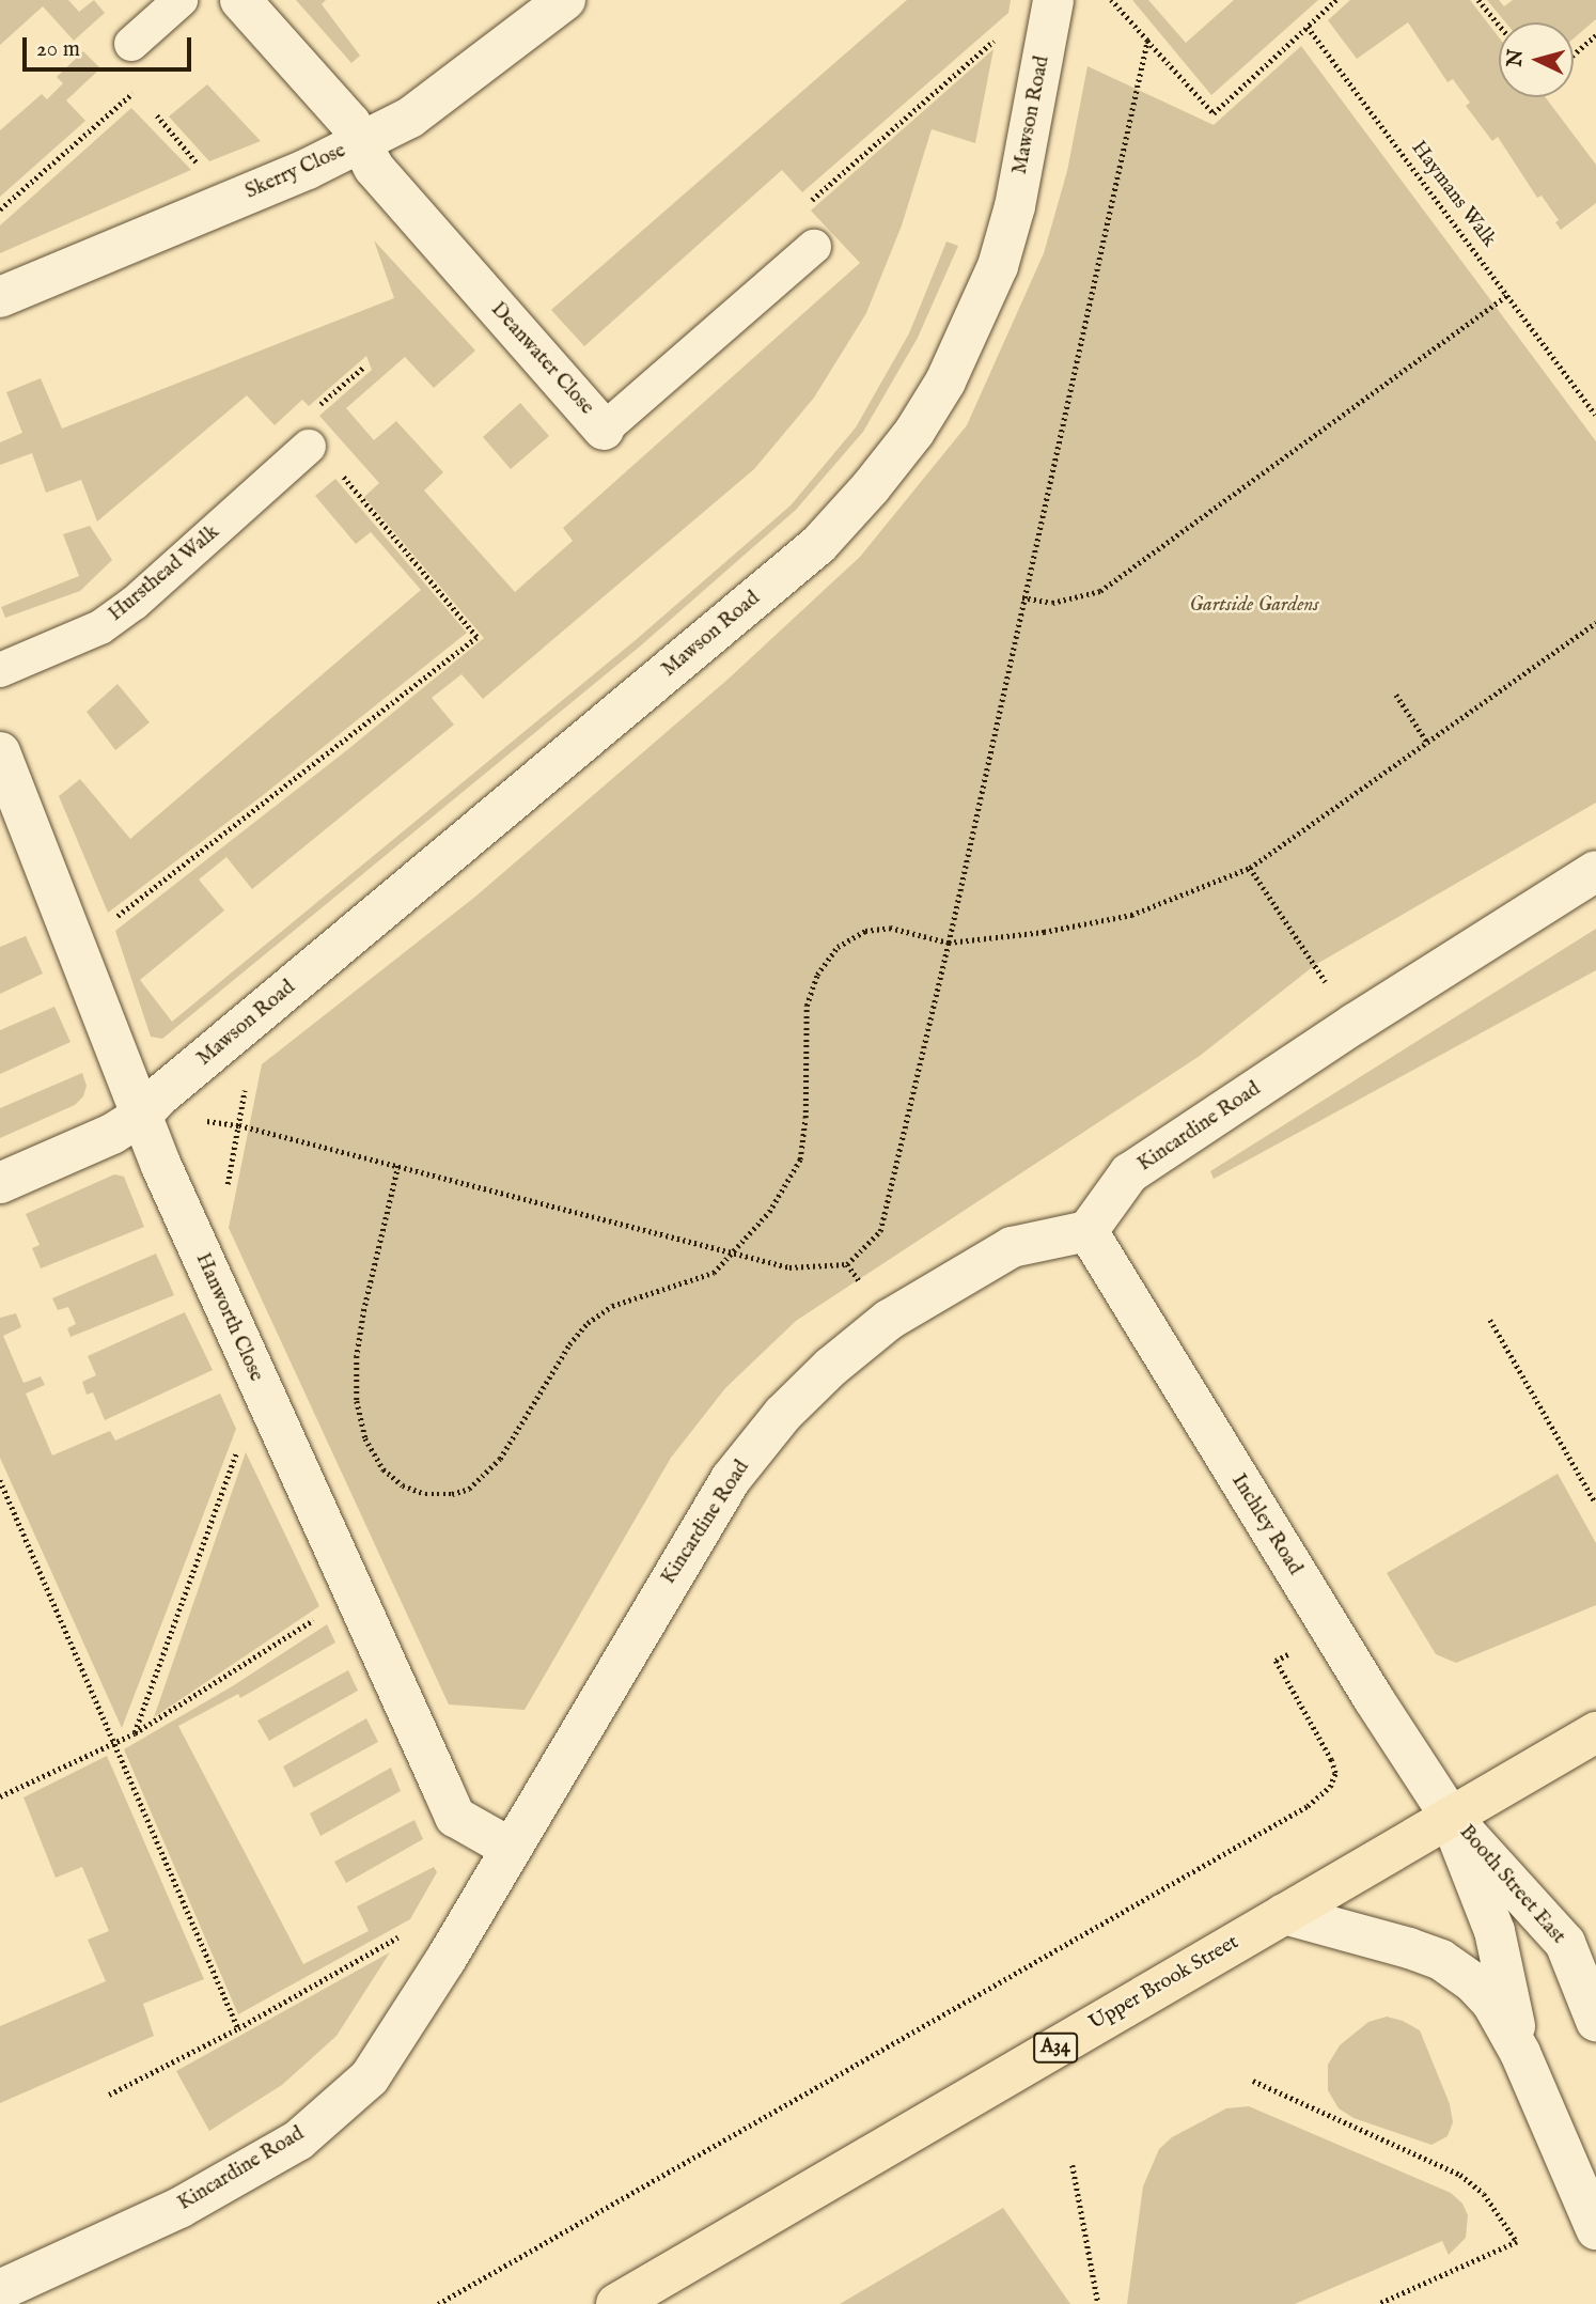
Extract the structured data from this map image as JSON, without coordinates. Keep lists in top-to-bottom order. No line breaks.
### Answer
{"streets":{"highway":["Upper Brook Street","A34"],"street":["Mawson Road","Skerry Close","Deanwater Close","Kincardine Road","Hanworth Close","Inchley Road","Booth Street East"],"lane":["Hursthead Walk"],"path":["Haymans Walk"]},"crossings":[["Mawson Road","Hanworth Close"],["Skerry Close","Deanwater Close"],["Kincardine Road","Hanworth Close"],["Kincardine Road","Inchley Road"],["Inchley Road","Booth Street East"],["Inchley Road","Upper Brook Street"],["Booth Street East","Upper Brook Street"]],"parks":["Gartside Gardens"],"scale_bar":"20 m","north":"left"}
